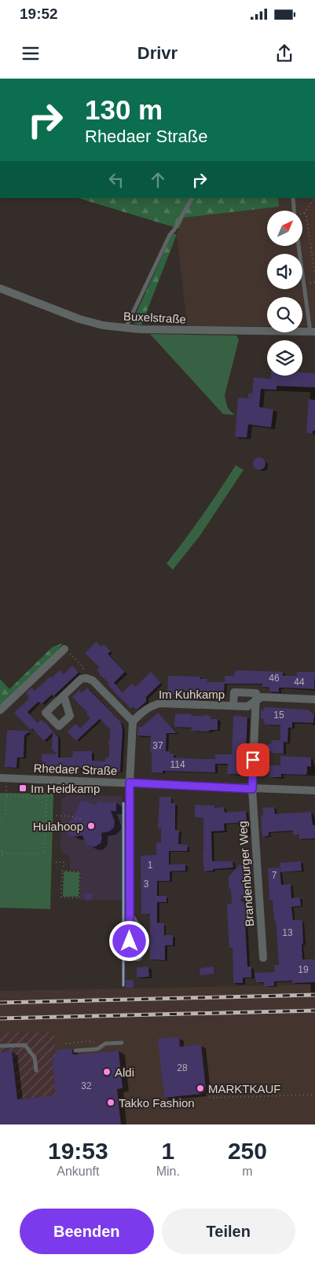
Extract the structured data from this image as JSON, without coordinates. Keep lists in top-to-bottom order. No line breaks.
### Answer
{"streets":{"street":["Buxelstraße","Im Kuhkamp","Rhedaer Straße","Brandenburger Weg"]},"crossings":[["Rhedaer Straße","Brandenburger Weg"]],"places":{"transit":["Im Heidkamp"],"other":["Hulahoop","Aldi","MARKTKAUF","Takko Fashion"]},"house_numbers":["46","44","15","37","114","1","7","3","13","19","28","32"],"north":"top right","page":{"status":"19:52","header":"Drivr","turn":["130 m","Rhedaer Straße"],"eta":["19:53","Ankunft","1","Min.","250","m"],"buttons":["Beenden","Teilen"]}}
